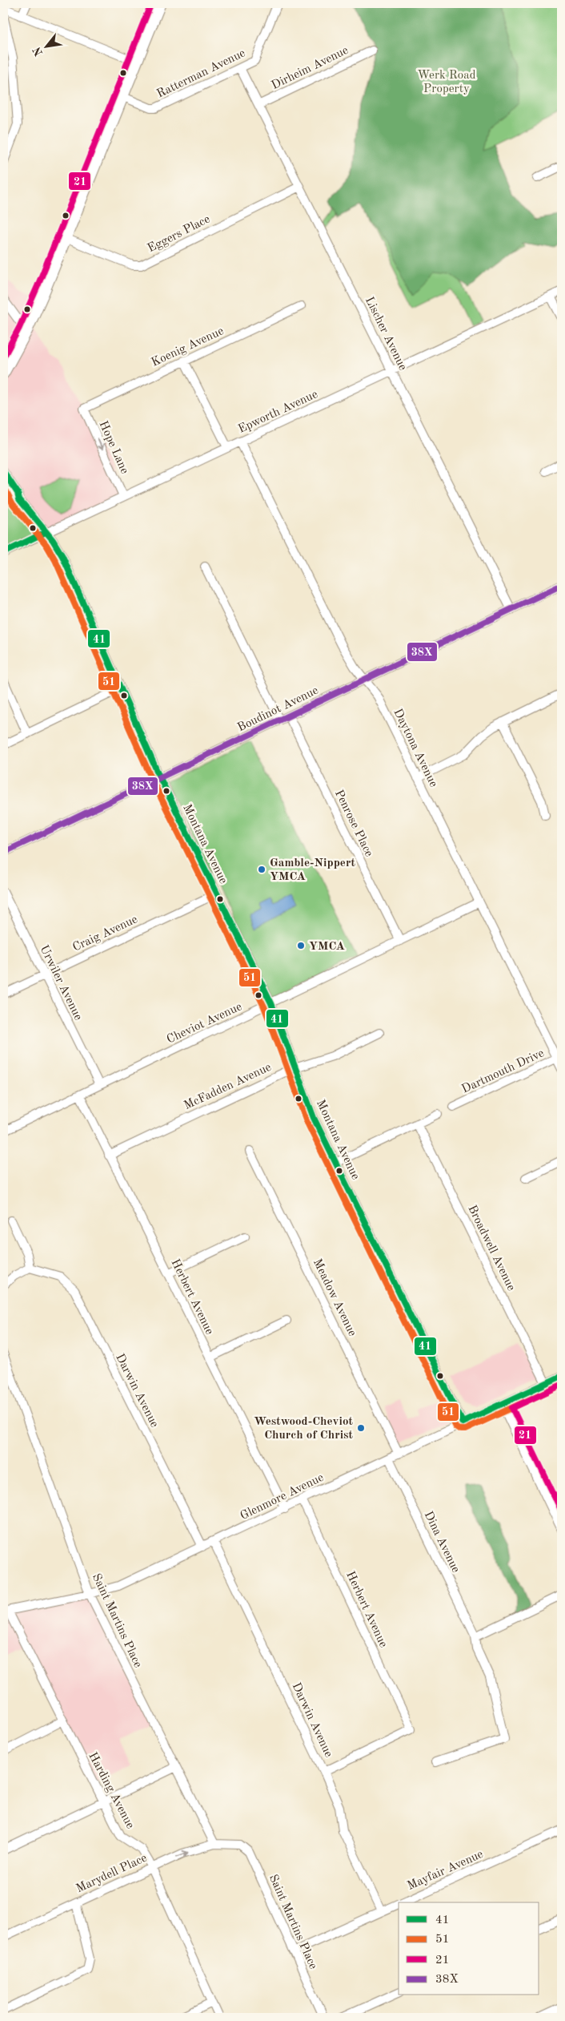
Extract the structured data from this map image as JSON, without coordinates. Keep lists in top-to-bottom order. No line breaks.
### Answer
{"streets":{"street":["Dirheim Avenue","Ratterman Avenue","Eggers Place","Lischer Avenue","Koenig Avenue","Epworth Avenue","Hope Lane","Boudinot Avenue","Daytona Avenue","Penrose Place","Montana Avenue","Craig Avenue","Urwiler Avenue","Cheviot Avenue","Dartmouth Drive","McFadden Avenue","Broadwell Avenue","Herbert Avenue","Meadow Avenue","Darwin Avenue","Glenmore Avenue","Dina Avenue","Saint Martins Place","Harding Avenue","Mayfair Avenue","Marydell Place"]},"crossings":[["Dirheim Avenue","Lischer Avenue"],["Ratterman Avenue","Lischer Avenue"],["Eggers Place","Lischer Avenue"],["Lischer Avenue","Epworth Avenue"],["Lischer Avenue","Boudinot Avenue"],["Koenig Avenue","Hope Lane"],["Epworth Avenue","Hope Lane"],["Epworth Avenue","Daytona Avenue"],["Epworth Avenue","Montana Avenue"],["Boudinot Avenue","Daytona Avenue"],["Boudinot Avenue","Penrose Place"],["Boudinot Avenue","Montana Avenue"],["Daytona Avenue","Cheviot Avenue"],["Daytona Avenue","Dartmouth Drive"],["Penrose Place","Cheviot Avenue"],["Montana Avenue","Craig Avenue"],["Montana Avenue","Cheviot Avenue"],["Montana Avenue","McFadden Avenue"],["Montana Avenue","Glenmore Avenue"],["Craig Avenue","Urwiler Avenue"],["Urwiler Avenue","Cheviot Avenue"],["Cheviot Avenue","Herbert Avenue"],["McFadden Avenue","Herbert Avenue"],["Broadwell Avenue","Glenmore Avenue"],["Herbert Avenue","Darwin Avenue"],["Herbert Avenue","Glenmore Avenue"],["Meadow Avenue","Glenmore Avenue"],["Darwin Avenue","Glenmore Avenue"],["Darwin Avenue","Mayfair Avenue"],["Glenmore Avenue","Dina Avenue"],["Glenmore Avenue","Saint Martins Place"],["Glenmore Avenue","Harding Avenue"],["Saint Martins Place","Mayfair Avenue"],["Saint Martins Place","Marydell Place"],["Harding Avenue","Marydell Place"]],"one_way":["Hope Lane"],"parks":["Werk Road Property"],"places":["Gamble-Nippert YMCA","YMCA","Westwood-Cheviot Church of Christ"],"lines":["transit line 21","transit line 41","transit line 51","transit line 38X"],"legend":["41","51","21","38X"],"north":"bottom left"}
